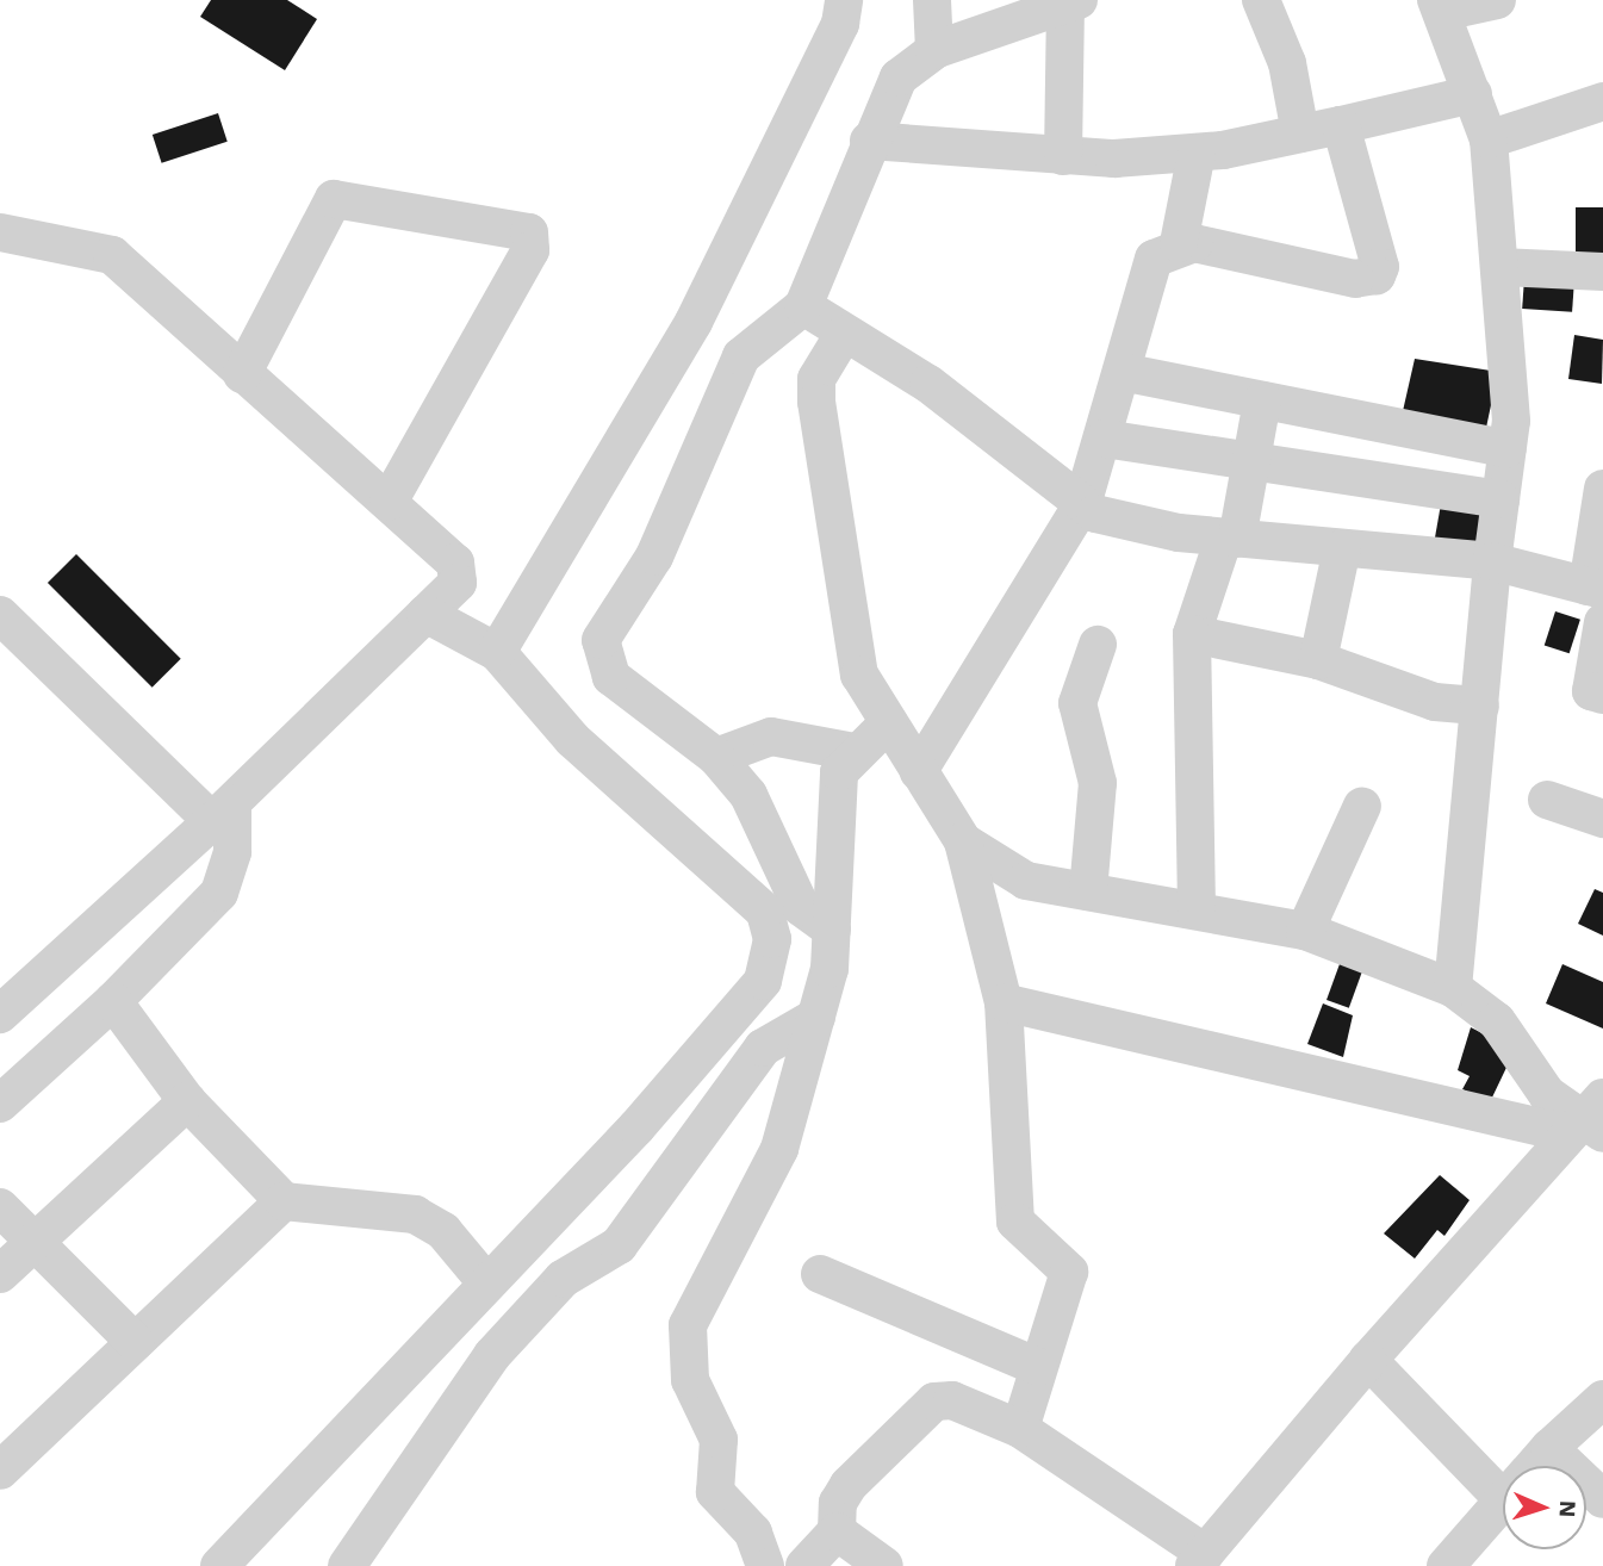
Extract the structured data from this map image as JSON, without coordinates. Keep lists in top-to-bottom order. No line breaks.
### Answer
{"north":"right"}
